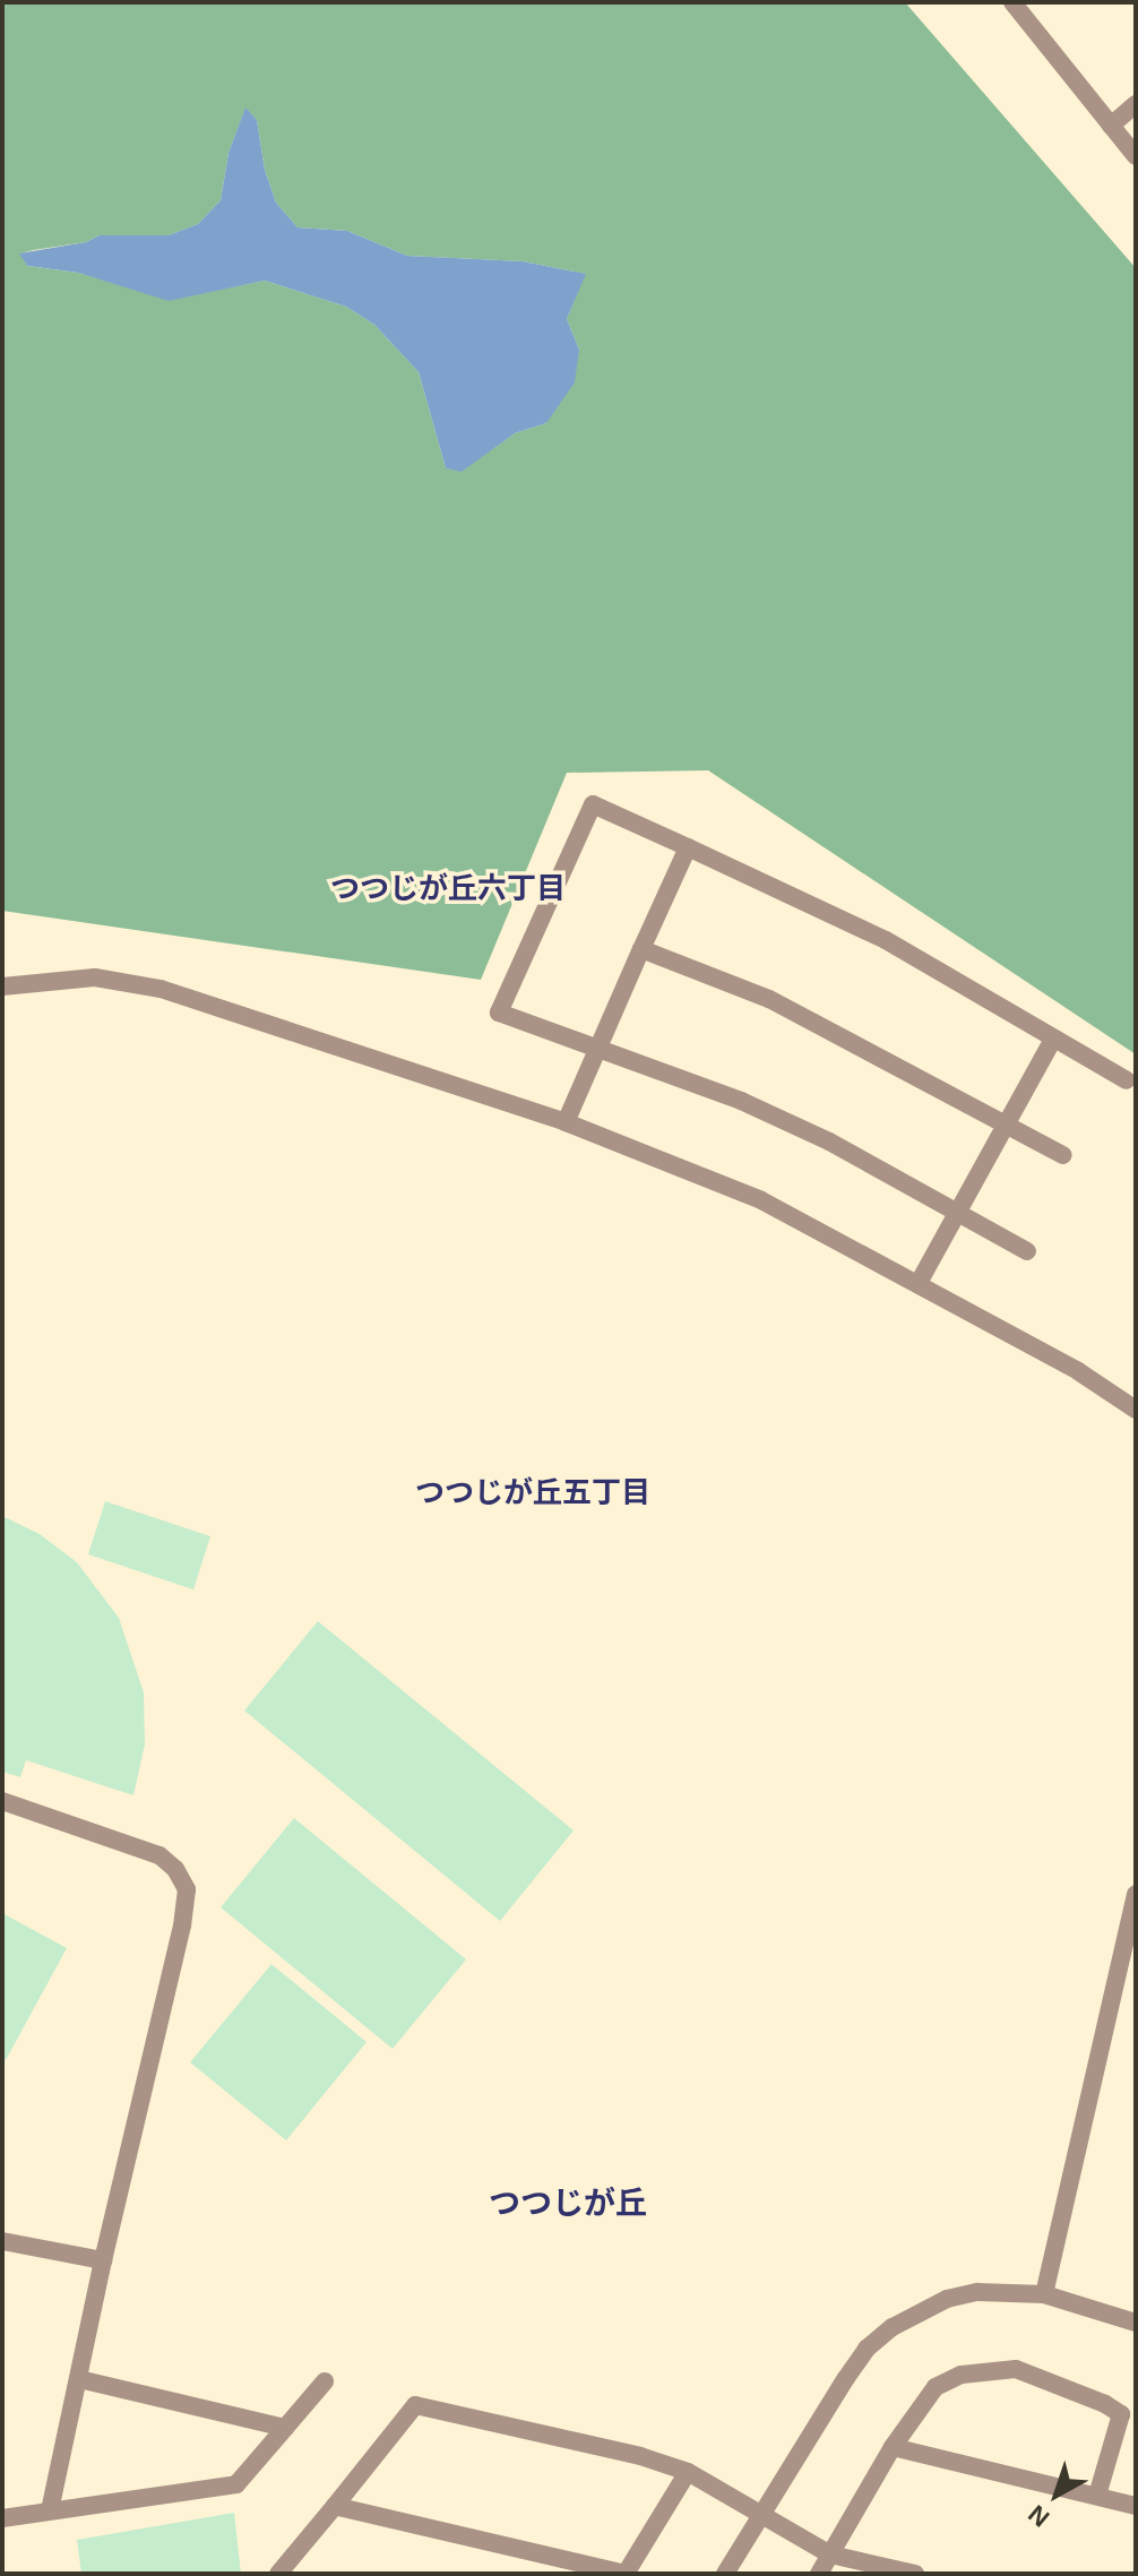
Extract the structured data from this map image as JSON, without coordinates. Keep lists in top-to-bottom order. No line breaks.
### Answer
{"districts":["つつじが丘六丁目","つつじが丘五丁目","つつじが丘"],"north":"bottom left"}
